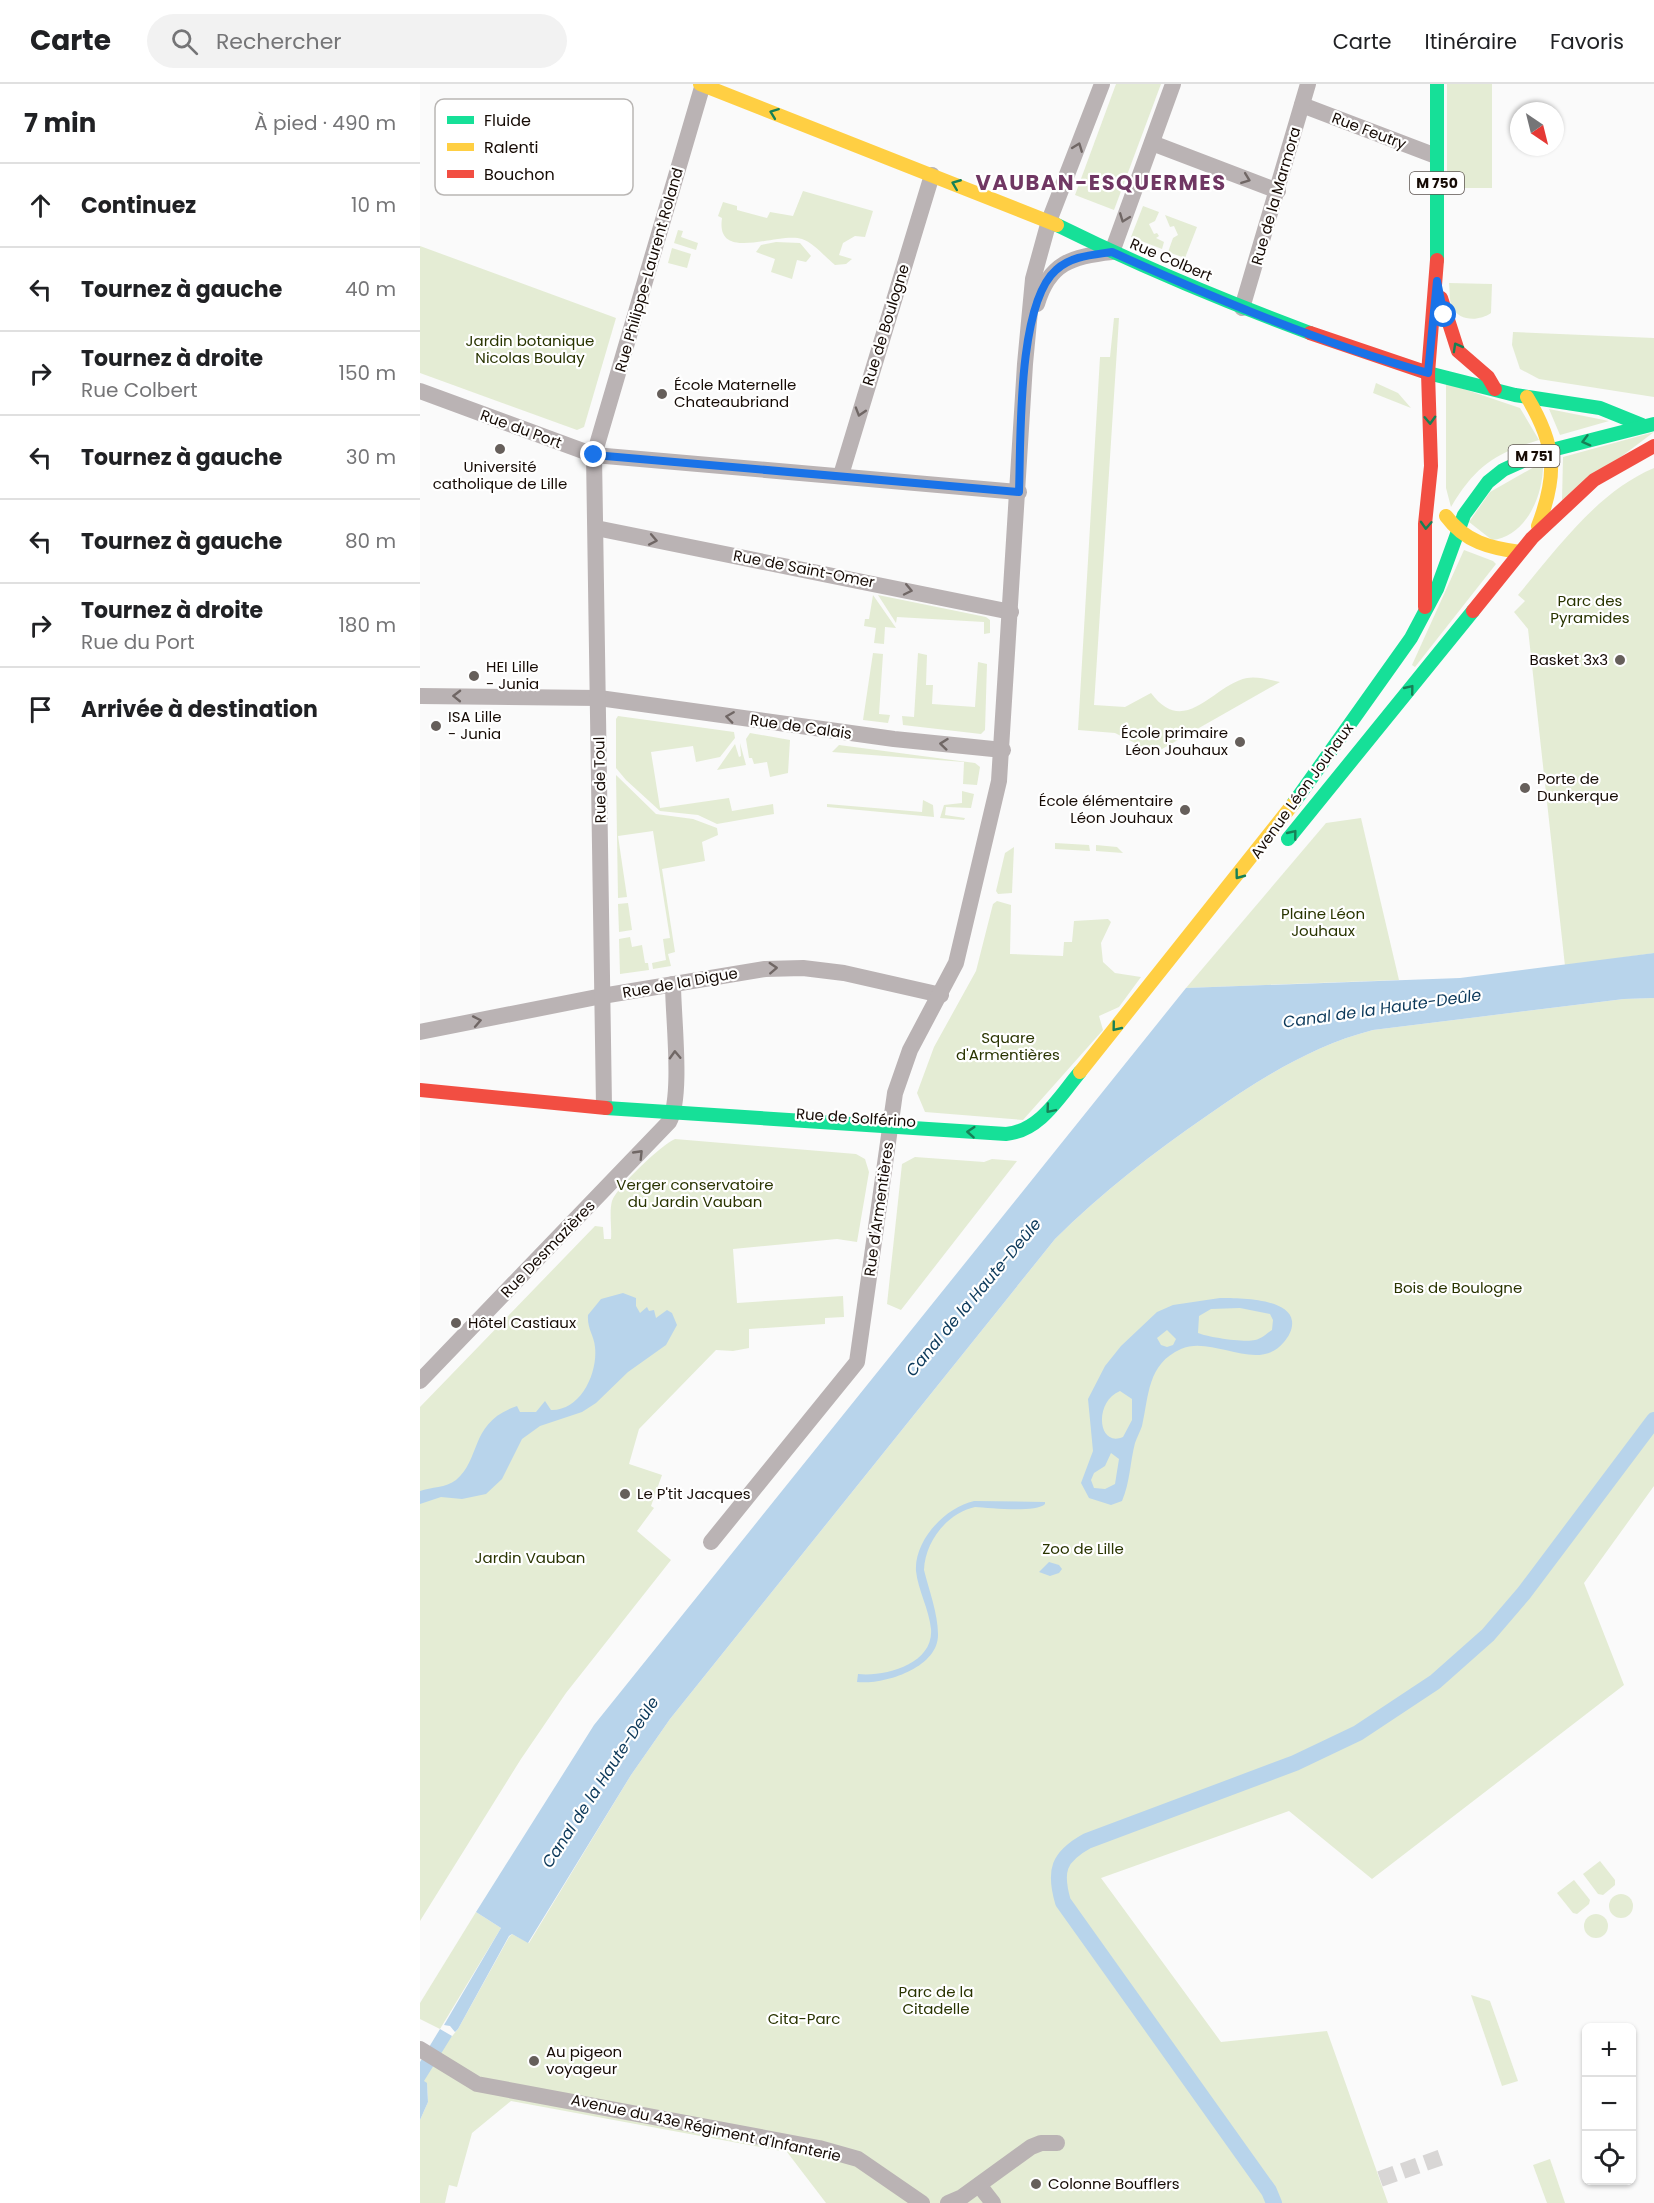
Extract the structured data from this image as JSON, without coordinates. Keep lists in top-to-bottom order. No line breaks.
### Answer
{"streets":{"main road":["M 750","Rue Colbert","M 751","Avenue Léon Jouhaux","Rue de Solférino"],"street":["Rue Feutry","Rue de la Marmora","Rue Philippe-Laurent Roland","Rue de Boulogne","Rue du Port","Rue de Saint-Omer","Rue de Calais","Rue de Toul","Rue de la Digue","Rue d'Armentières","Rue Desmazières","Avenue du 43e Régiment d'Infanterie"]},"crossings":[["Rue Feutry","M 750"],["Rue Feutry","Rue de la Marmora"],["M 750","Rue Colbert"],["M 750","Avenue Léon Jouhaux"],["Rue de la Marmora","Rue Colbert"],["Rue Colbert","Rue Philippe-Laurent Roland"],["Rue Colbert","Rue de Boulogne"],["Rue Colbert","Avenue Léon Jouhaux"],["Rue Philippe-Laurent Roland","Rue du Port"],["Rue Philippe-Laurent Roland","Rue de Toul"],["Rue de Boulogne","Rue du Port"],["Rue du Port","Rue de Toul"],["Rue du Port","Rue d'Armentières"],["Rue de Saint-Omer","Rue de Toul"],["Rue de Saint-Omer","Rue d'Armentières"],["Rue de Calais","Rue de Toul"],["Rue de Calais","Rue d'Armentières"],["Rue de Toul","Rue de la Digue"],["Rue de Toul","Rue de Solférino"],["Avenue Léon Jouhaux","Rue de Solférino"],["Rue de la Digue","Rue d'Armentières"],["Rue de Solférino","Rue d'Armentières"],["Rue de Solférino","Rue Desmazières"]],"one_way":["Rue Colbert","Rue de Saint-Omer","Rue de Calais","Rue de la Digue","Rue Desmazières"],"districts":["VAUBAN-ESQUERMES"],"water":["Canal de la Haute-Deûle"],"parks":["Jardin botanique Nicolas Boulay","Parc des Pyramides","Plaine Léon Jouhaux","Square d'Armentières","Verger conservatoire du Jardin Vauban","Bois de Boulogne","Zoo de Lille","Jardin Vauban","Parc de la Citadelle","Cita-Parc"],"places":["École Maternelle Chateaubriand","Université catholique de Lille","Basket 3x3","HEI Lille - Junia","ISA Lille - Junia","École primaire Léon Jouhaux","Porte de Dunkerque","École élémentaire Léon Jouhaux","Hôtel Castiaux","Le P'tit Jacques","Au pigeon voyageur","Colonne Boufflers"],"legend":["Fluide","Ralenti","Bouchon"],"north":"bottom right","page":{"header":"Carte","search":"Rechercher","nav":["Carte","Itinéraire","Favoris"],"heading":["7 min","À pied · 490 m"],"list":[["Continuez","10 m"],["Tournez à gauche","40 m"],["Tournez à droite","Rue Colbert","150 m"],["Tournez à gauche","30 m"],["Tournez à gauche","80 m"],["Tournez à droite","Rue du Port","180 m"],"Arrivée à destination"],"map_buttons":["+","−"]}}
